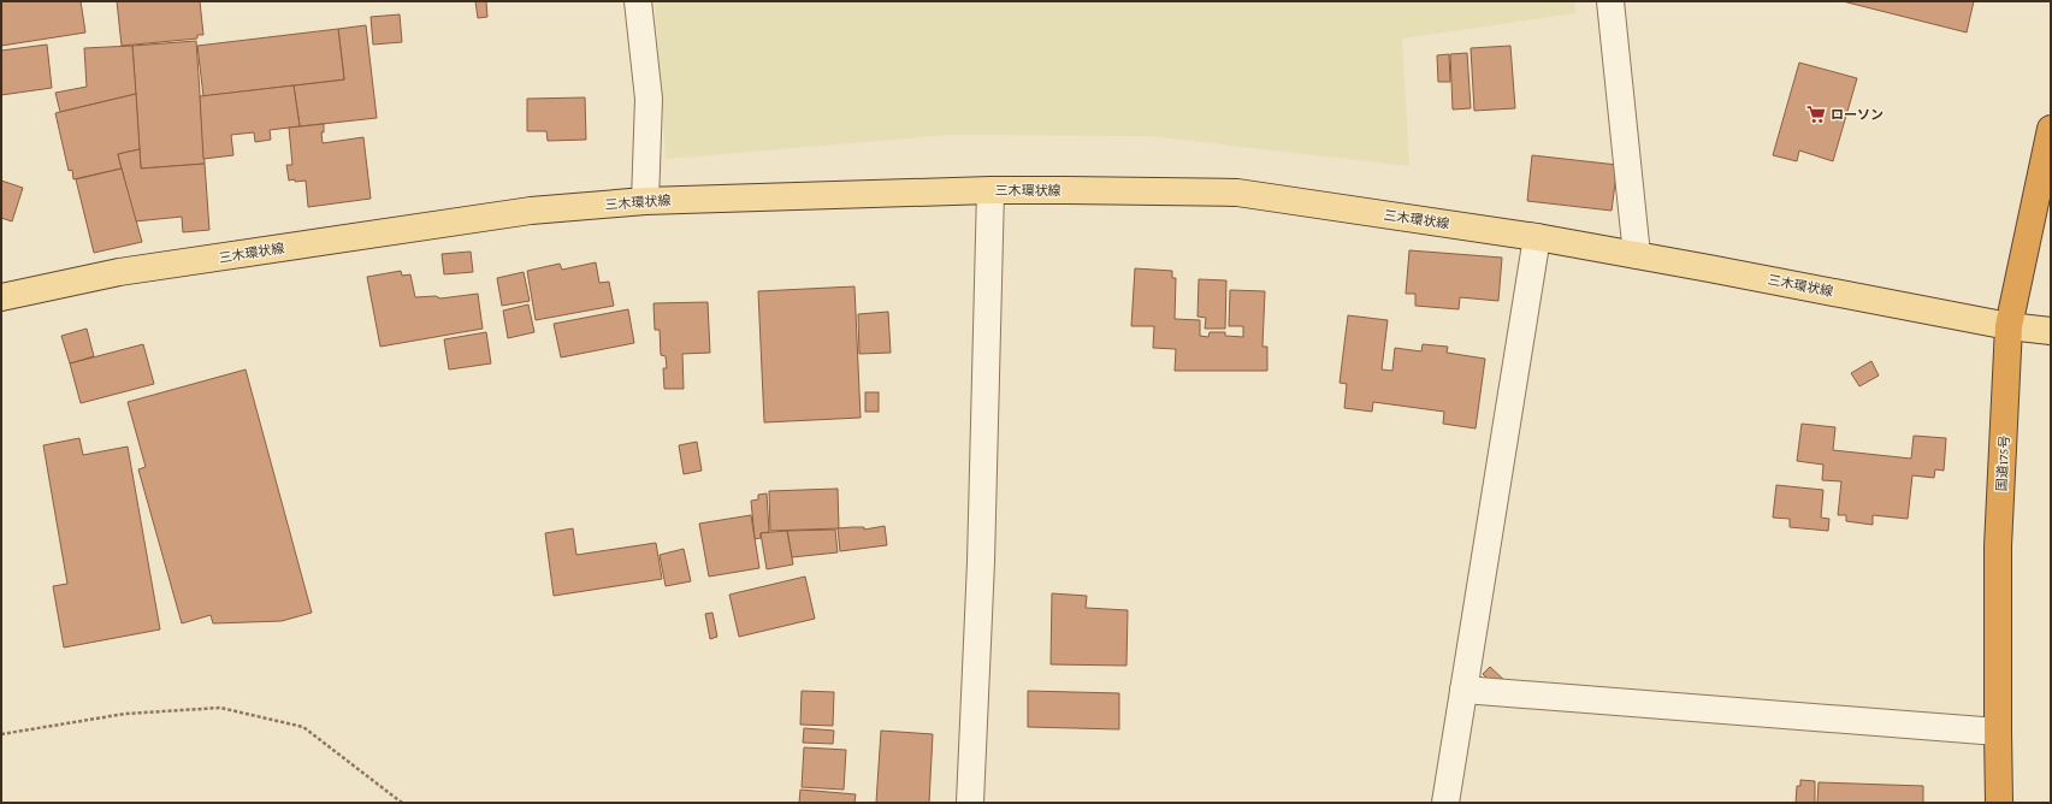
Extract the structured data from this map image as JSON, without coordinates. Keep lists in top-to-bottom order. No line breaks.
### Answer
{"streets":{"highway":["国道175号"],"main road":["三木環状線"]},"crossings":[["三木環状線","国道175号"]],"places":{"supermarket":["ローソン"]}}
